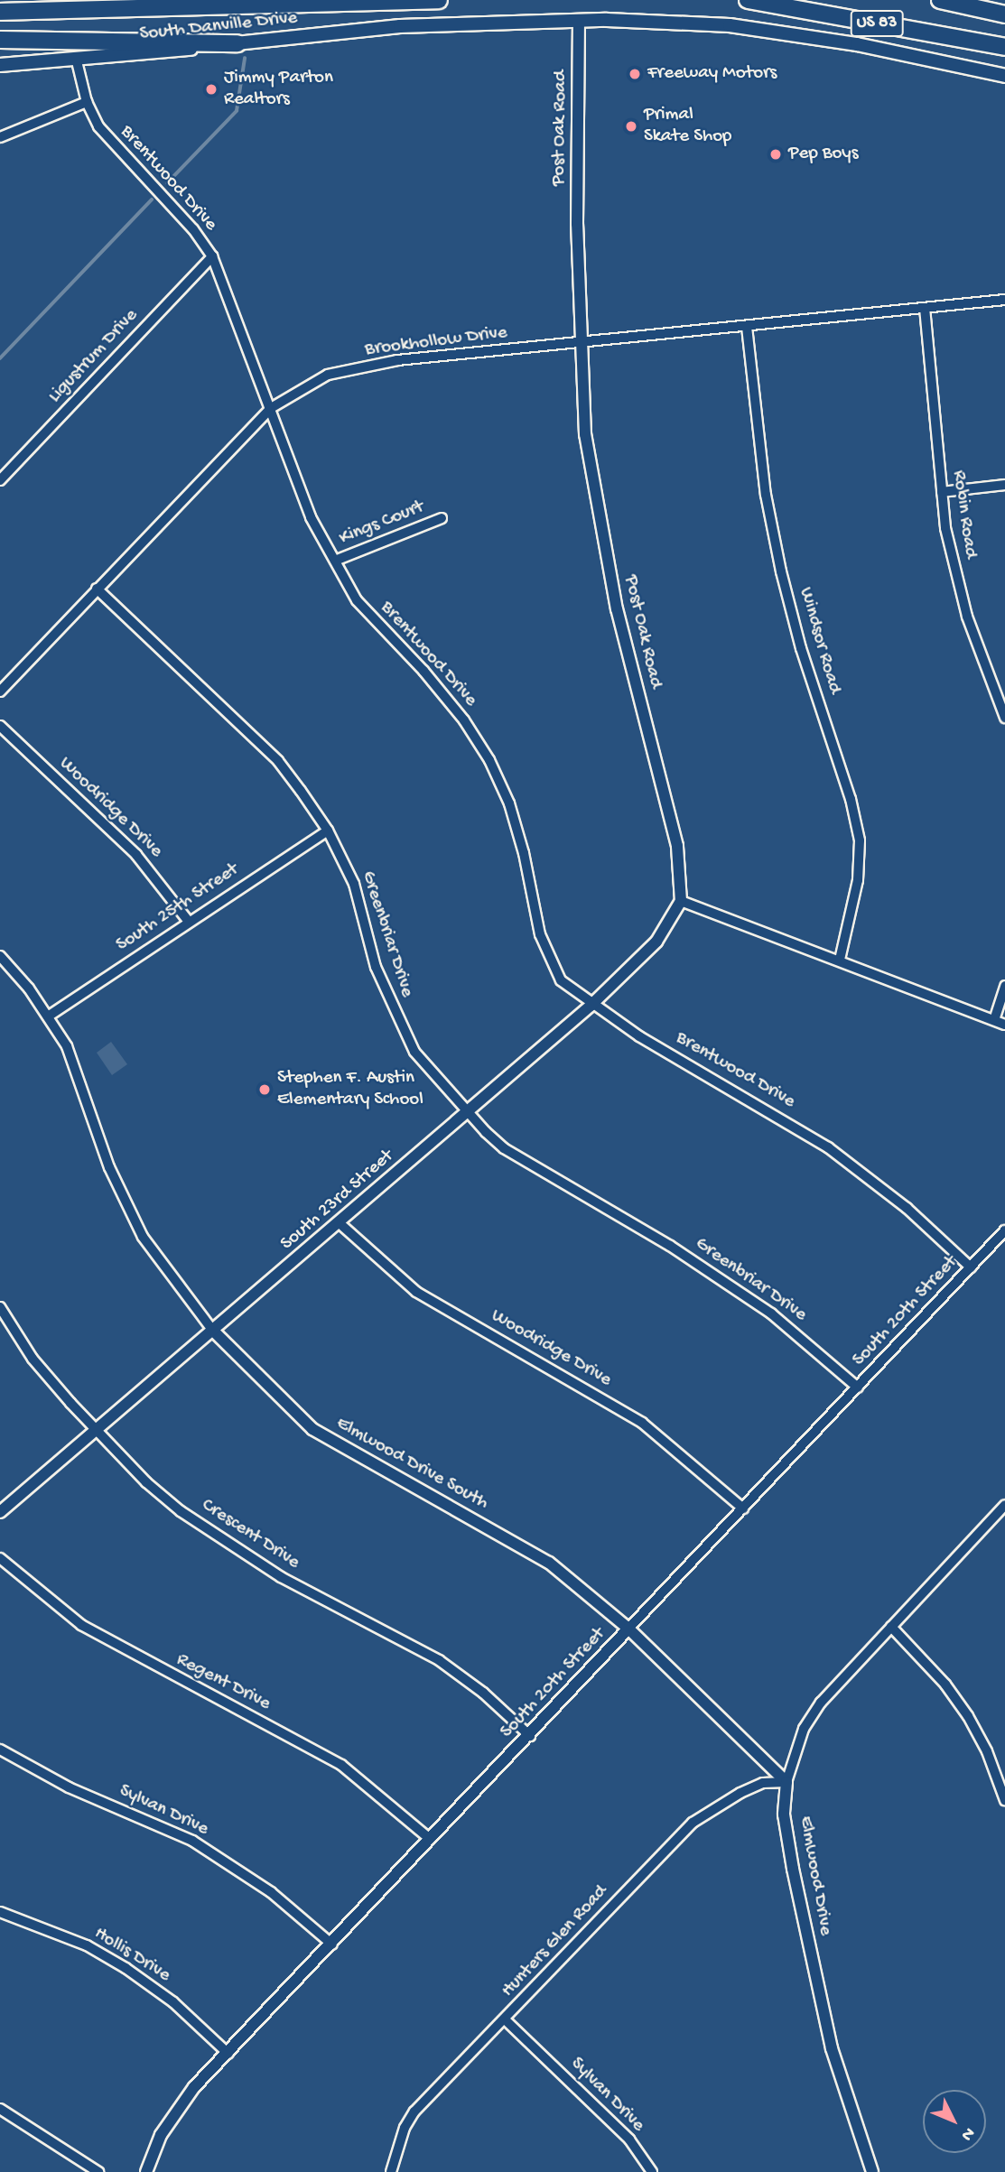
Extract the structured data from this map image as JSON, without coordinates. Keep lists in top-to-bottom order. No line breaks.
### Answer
{"streets":{"highway":["US 83"],"main road":["South Danville Drive"],"street":["Post Oak Road","Brentwood Drive","Brookhollow Drive","Ligustrum Drive","Robin Road","Kings Court","Windsor Road","Woodridge Drive","South 25th Street","Greenbriar Drive","South 23rd Street","South 20th Street","Elmwood Drive South","Crescent Drive","Regent Drive","Sylvan Drive","Elmwood Drive","Hunters Glen Road","Hollis Drive"]},"crossings":[["South Danville Drive","Post Oak Road"],["South Danville Drive","Brentwood Drive"],["Post Oak Road","Brookhollow Drive"],["Post Oak Road","South 23rd Street"],["Brentwood Drive","Brookhollow Drive"],["Brentwood Drive","Ligustrum Drive"],["Brentwood Drive","Kings Court"],["Brentwood Drive","South 23rd Street"],["Brentwood Drive","South 20th Street"],["Brookhollow Drive","Robin Road"],["Brookhollow Drive","Windsor Road"],["Brookhollow Drive","Greenbriar Drive"],["Woodridge Drive","South 25th Street"],["Woodridge Drive","South 23rd Street"],["Woodridge Drive","South 20th Street"],["South 25th Street","Greenbriar Drive"],["South 25th Street","Elmwood Drive South"],["Greenbriar Drive","South 23rd Street"],["Greenbriar Drive","South 20th Street"],["South 23rd Street","Elmwood Drive South"],["South 23rd Street","Crescent Drive"],["South 20th Street","Elmwood Drive South"],["South 20th Street","Crescent Drive"],["South 20th Street","Regent Drive"],["South 20th Street","Sylvan Drive"],["South 20th Street","Hollis Drive"],["Elmwood Drive South","Elmwood Drive"],["Elmwood Drive South","Hunters Glen Road"],["Sylvan Drive","Hunters Glen Road"],["Elmwood Drive","Hunters Glen Road"]],"places":["Freeway Motors","Jimmy Parton Realtors","Primal Skate Shop","Pep Boys","Stephen F. Austin Elementary School"],"north":"bottom right"}
